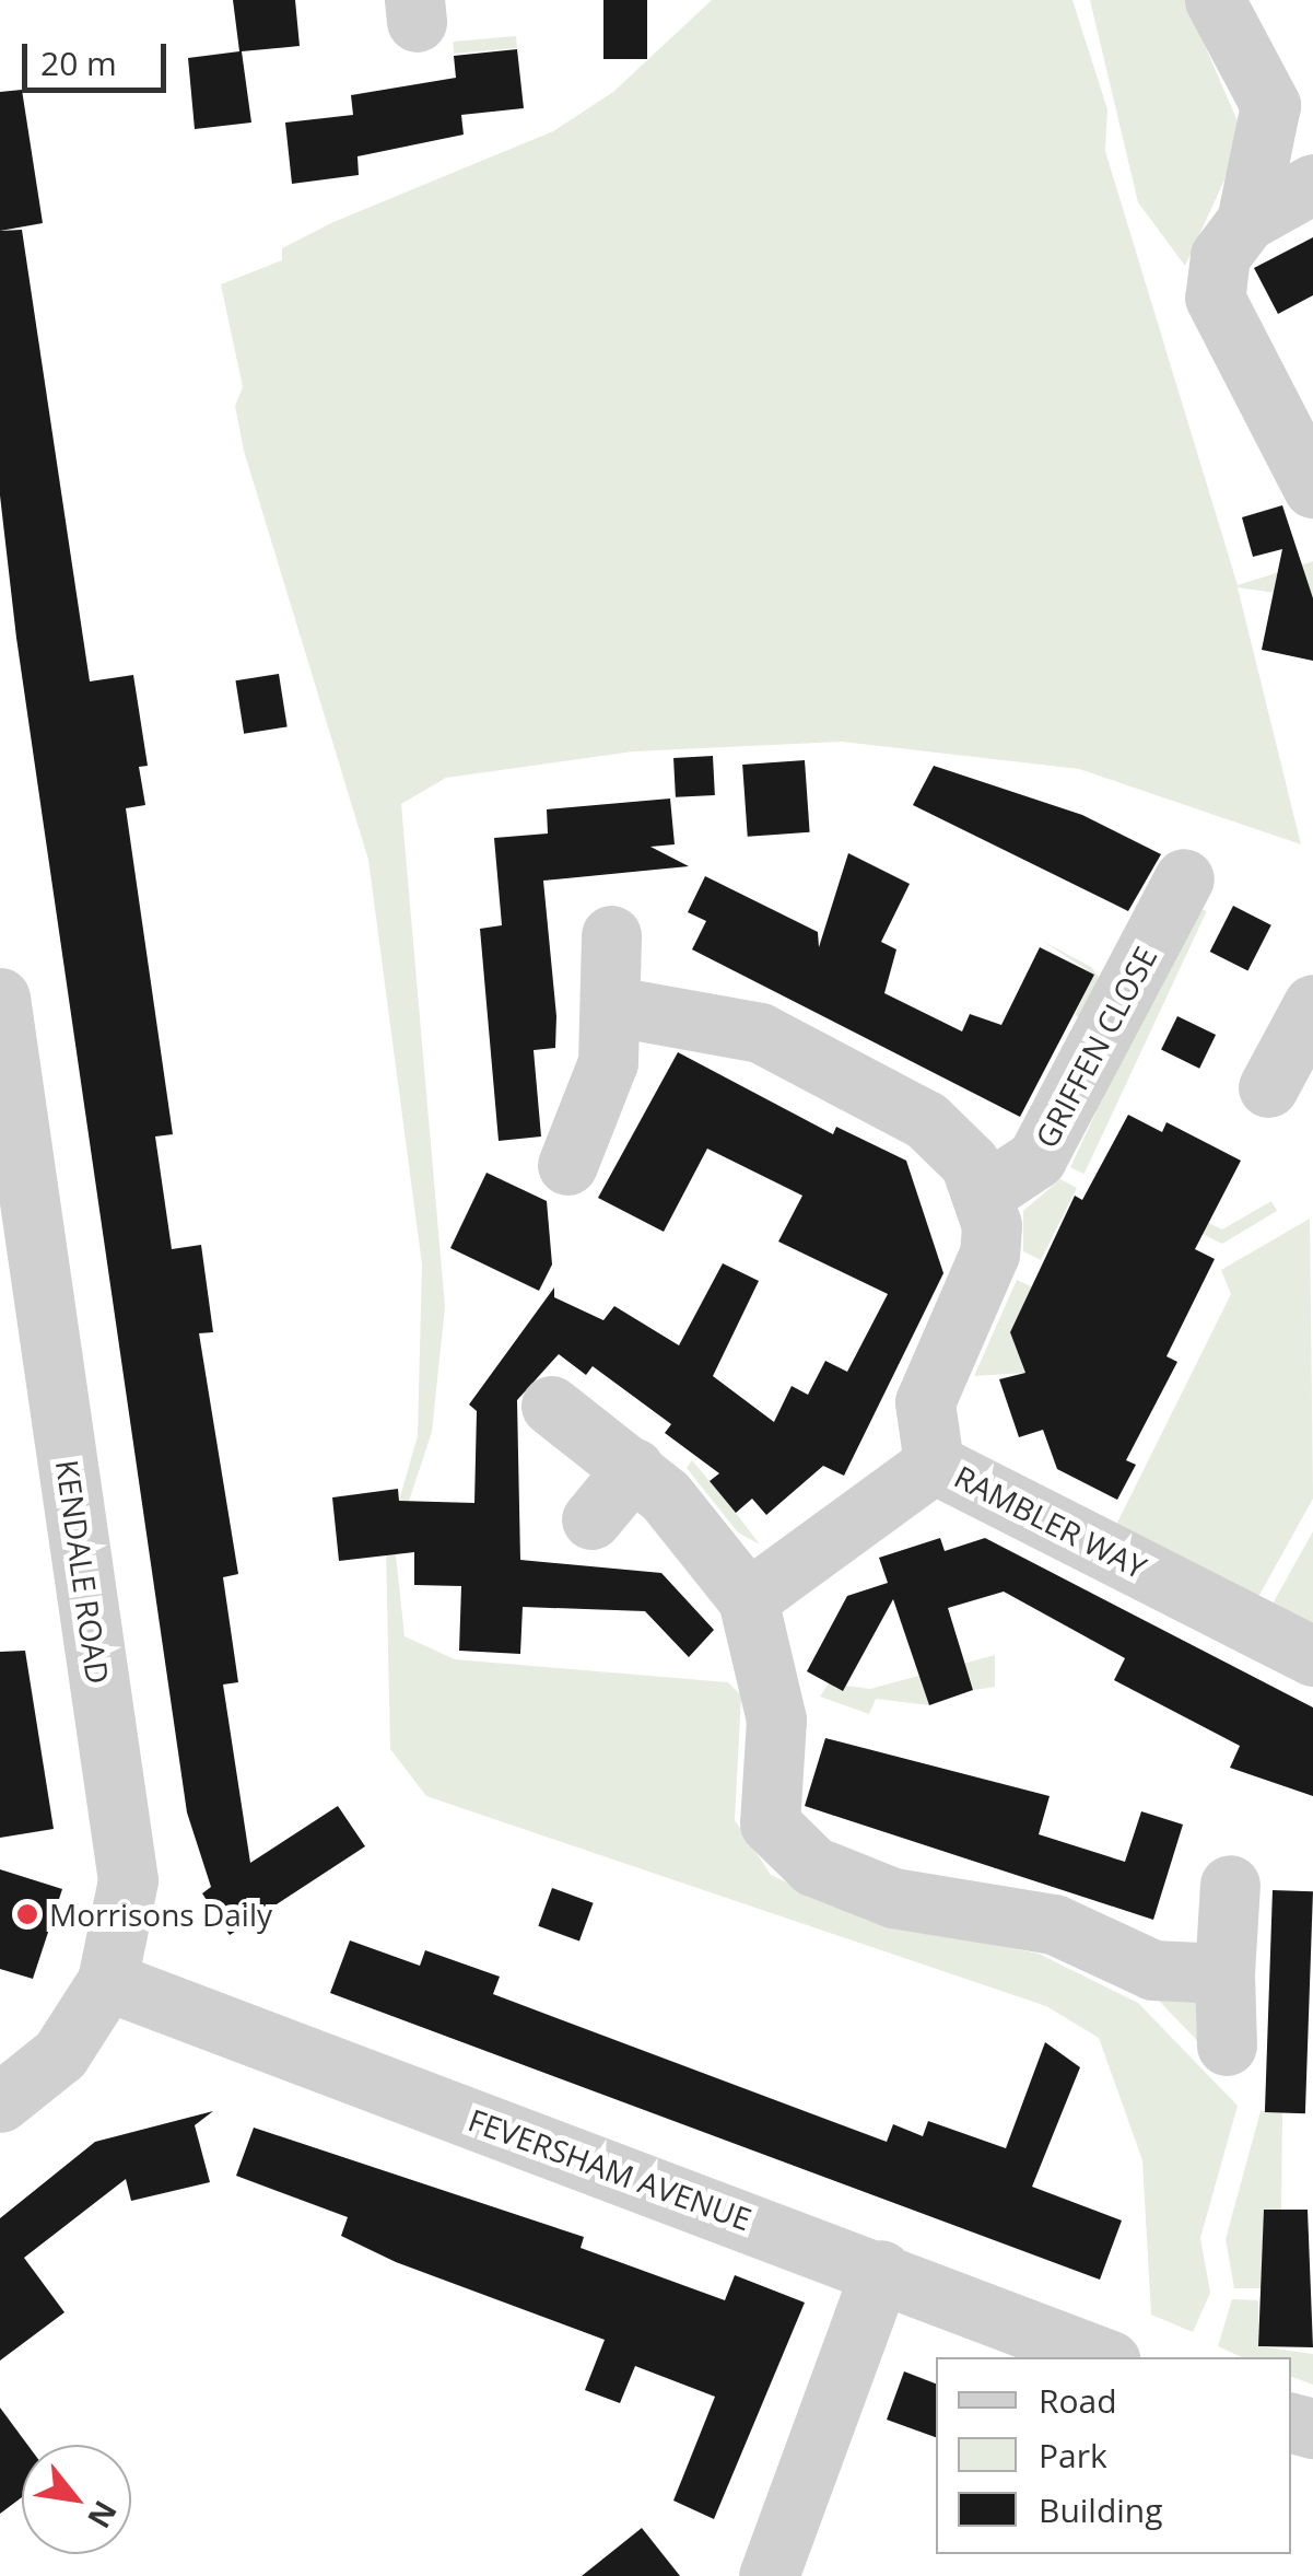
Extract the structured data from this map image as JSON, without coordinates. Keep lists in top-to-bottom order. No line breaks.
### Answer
{"streets":{"street":["GRIFFEN CLOSE","RAMBLER WAY","KENDALE ROAD","FEVERSHAM AVENUE"]},"crossings":[["KENDALE ROAD","FEVERSHAM AVENUE"]],"places":["Morrisons Daily"],"legend":["Road","Park","Building"],"scale_bar":"20 m","north":"bottom right"}
